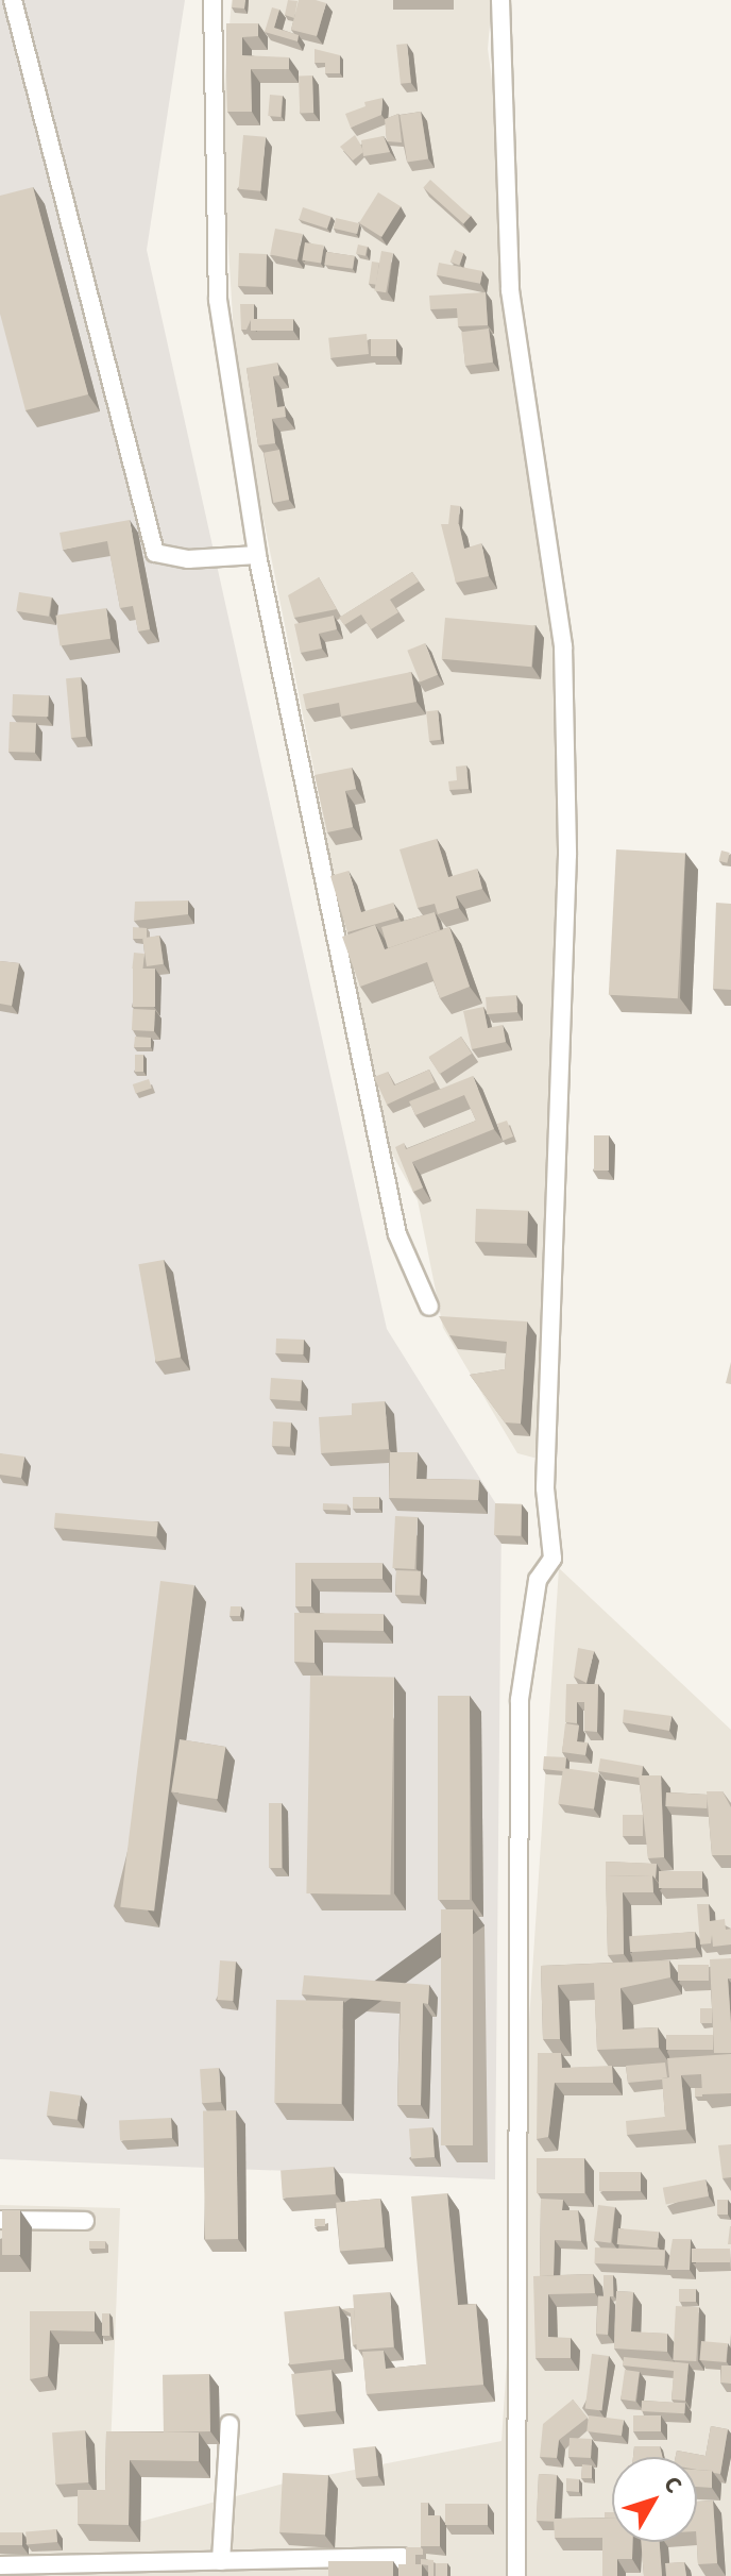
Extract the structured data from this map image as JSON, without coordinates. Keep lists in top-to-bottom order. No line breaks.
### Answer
{"north":"top right"}
